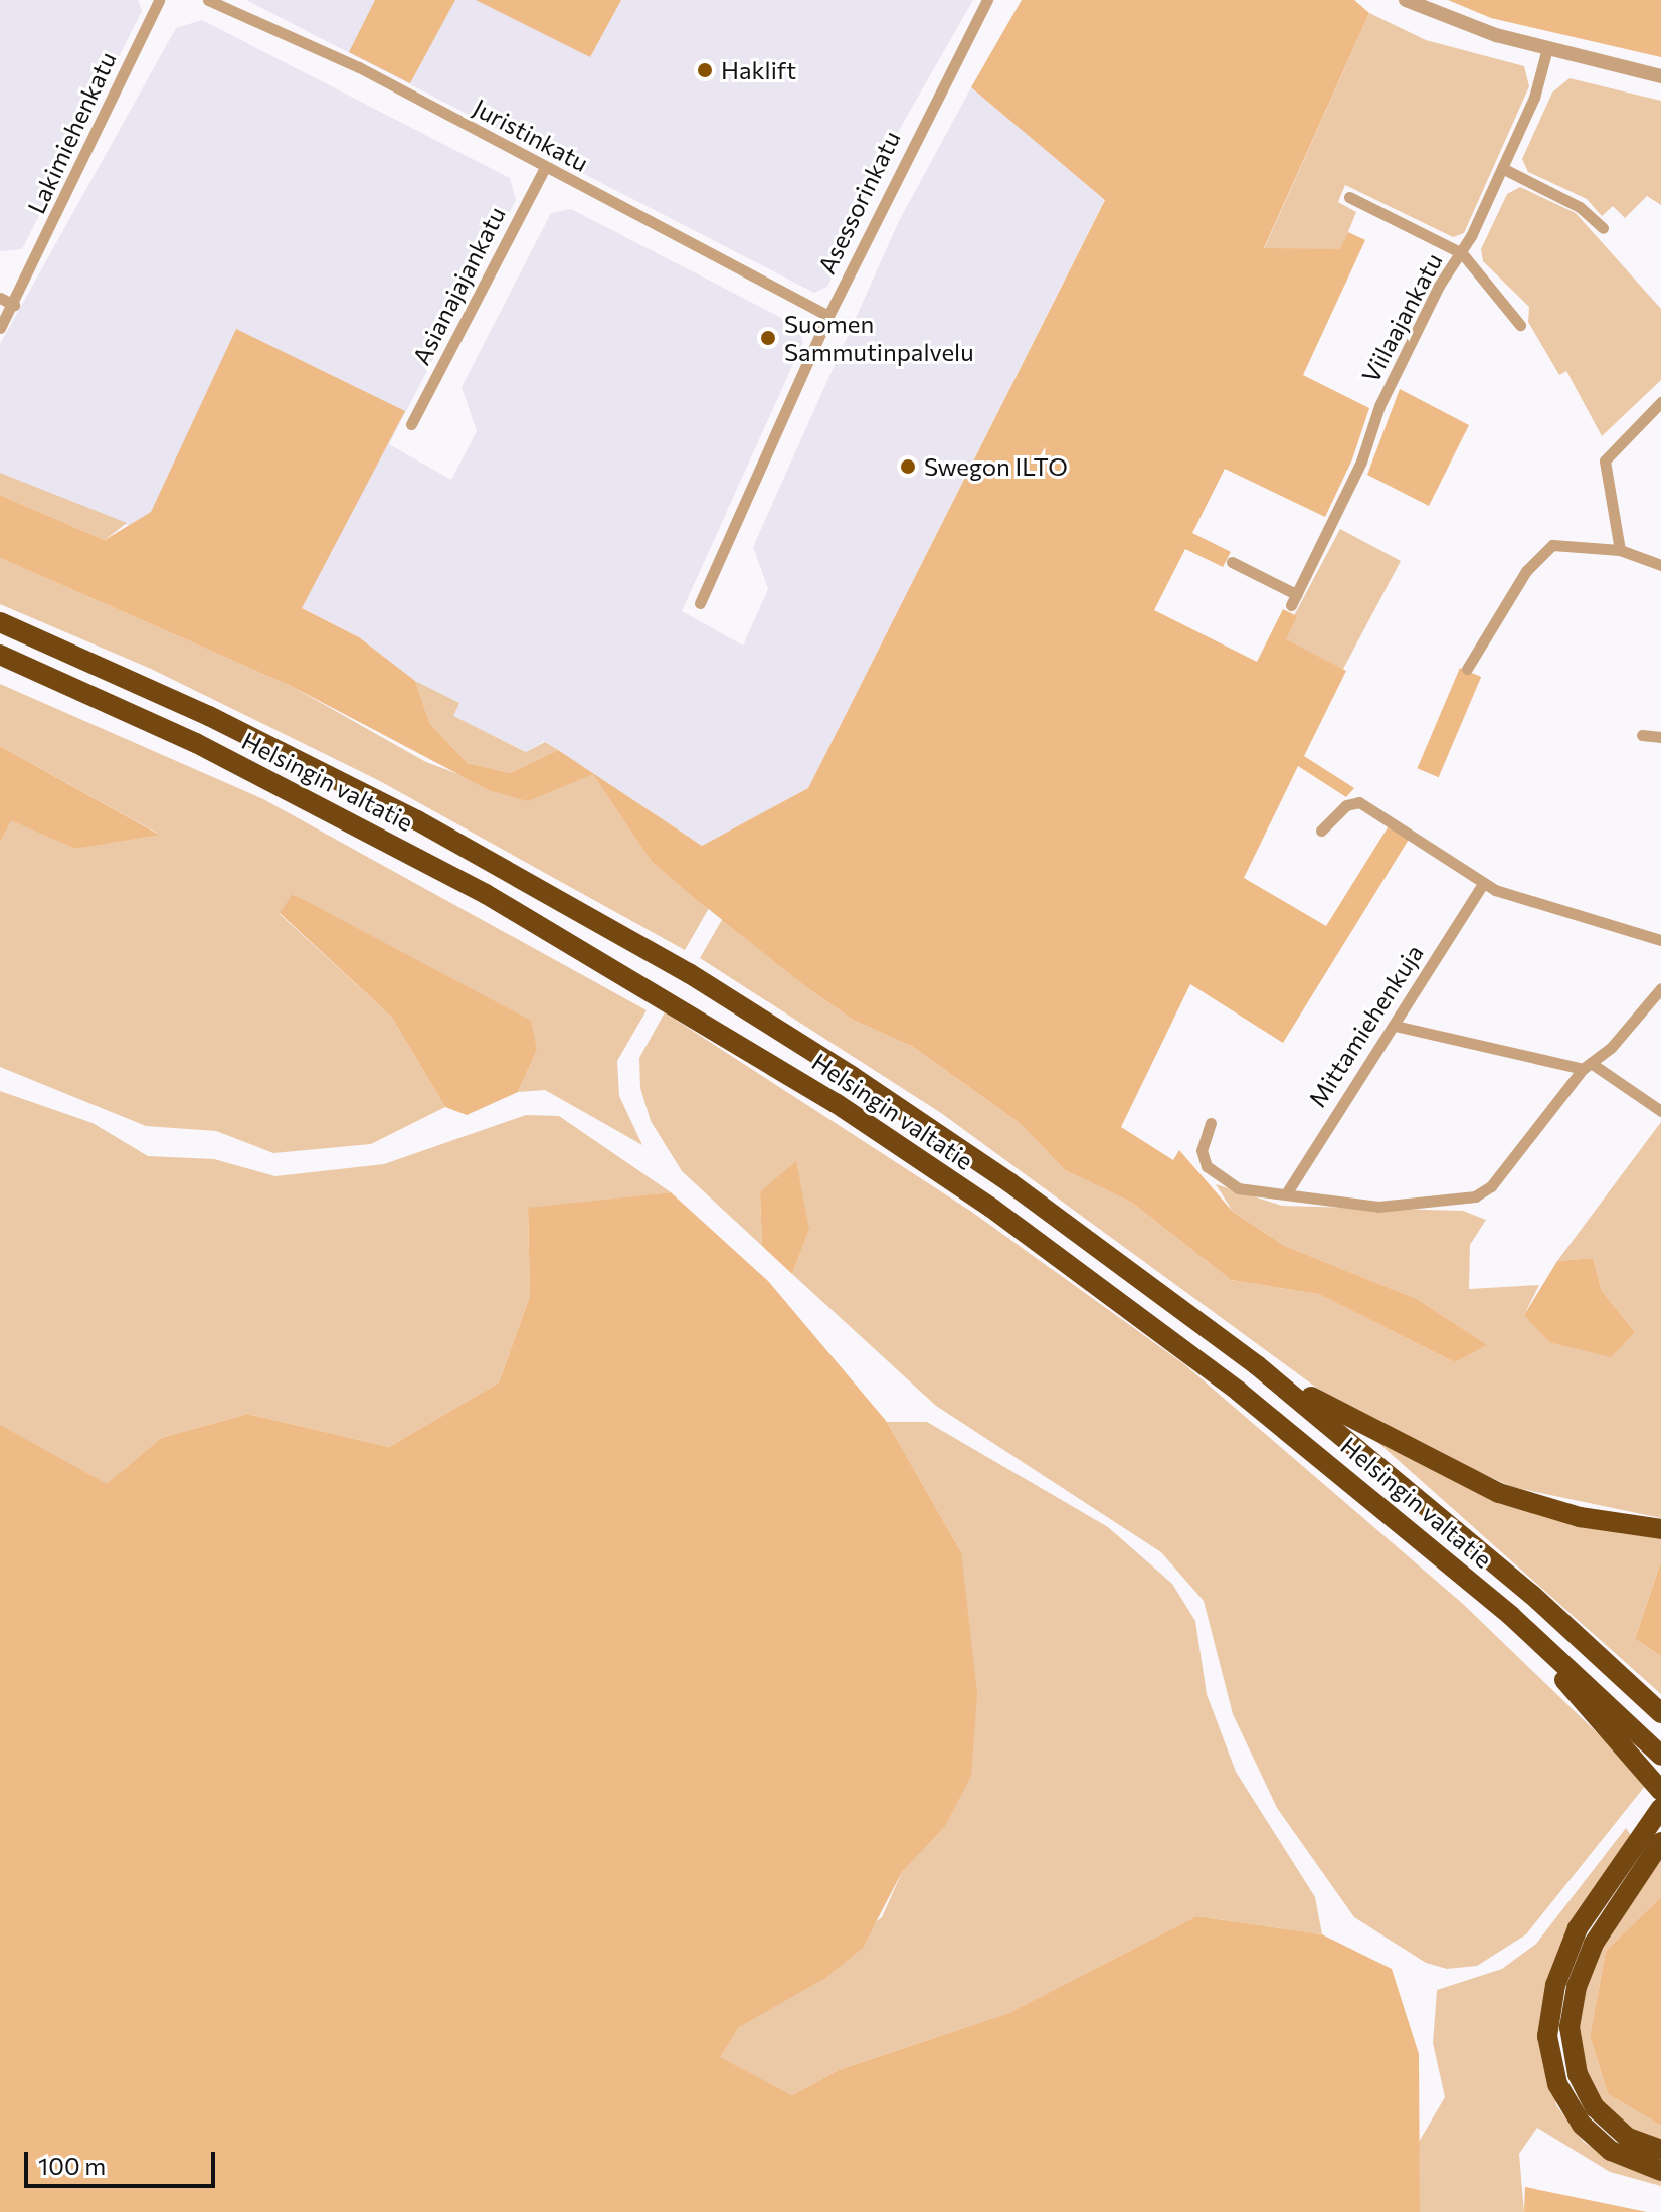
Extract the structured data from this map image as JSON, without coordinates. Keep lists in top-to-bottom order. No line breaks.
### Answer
{"streets":{"highway":["Helsingin valtatie"],"street":["Lakimiehenkatu","Juristinkatu","Asessorinkatu","Asianajajankatu","Viilaajankatu","Mittamiehenkuja"]},"crossings":[["Juristinkatu","Asessorinkatu"],["Juristinkatu","Asianajajankatu"]],"places":["Haklift","Suomen Sammutinpalvelu","Swegon ILTO"],"scale_bar":"100 m"}
